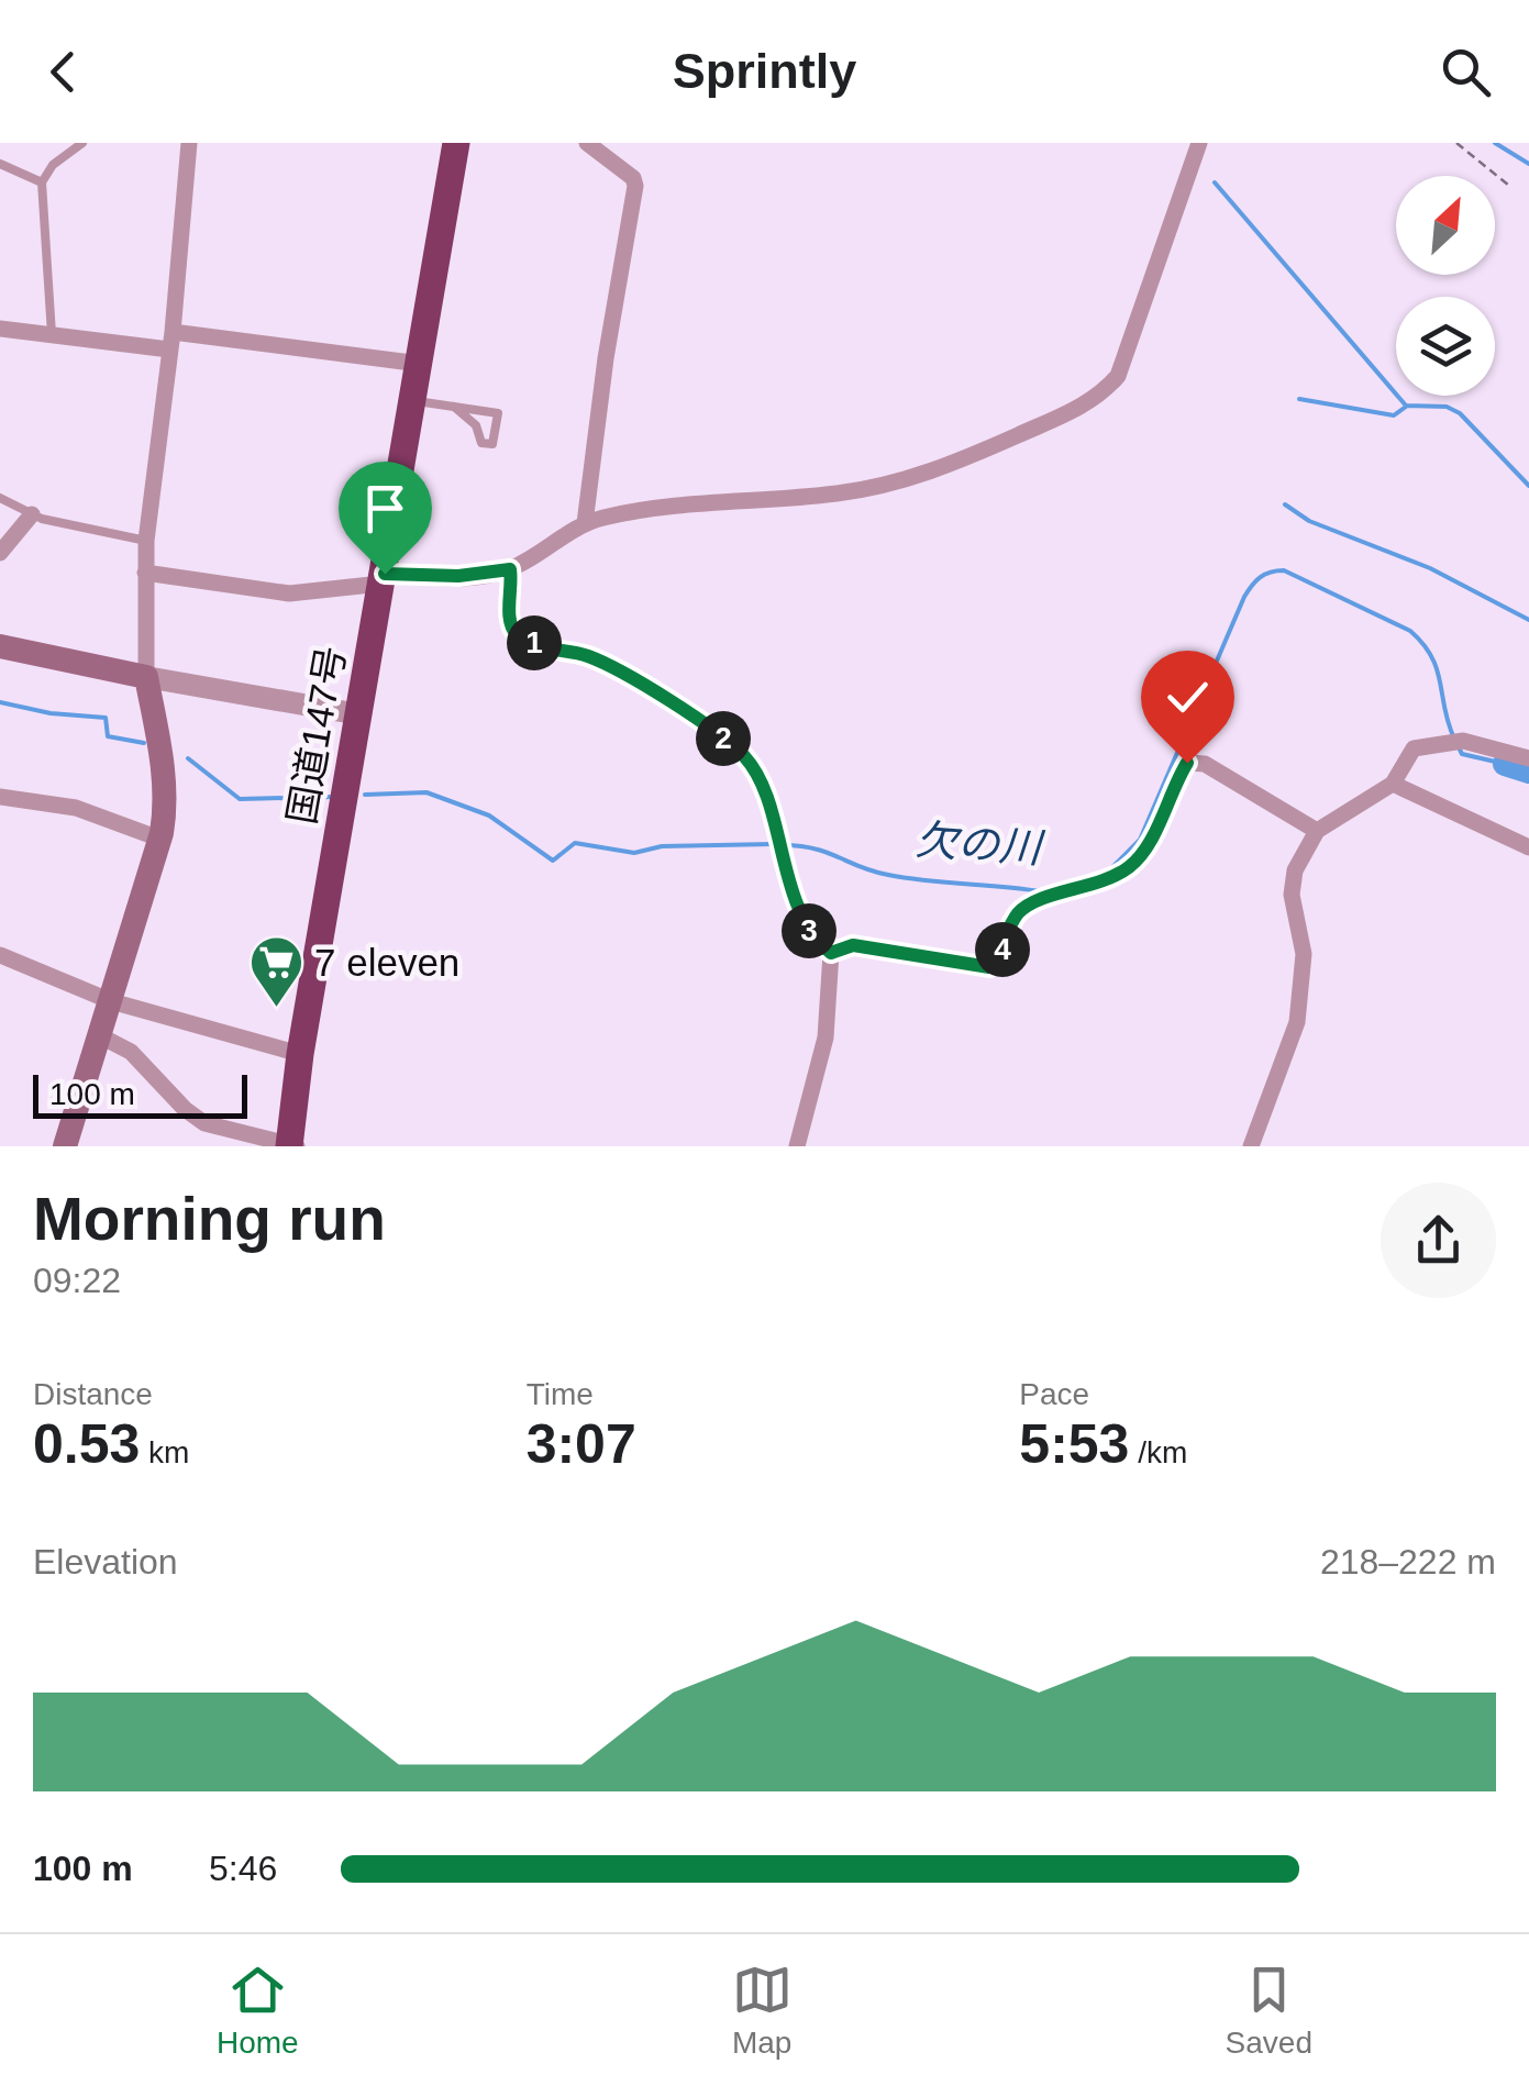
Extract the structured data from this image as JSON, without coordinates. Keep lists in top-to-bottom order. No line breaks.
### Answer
{"streets":{"highway":["国道147号"]},"water":["欠の川"],"places":{"supermarket":["7 eleven"]},"scale_bar":"100 m","north":"top right","page":{"header":"Sprintly","pins":["1","2","3","4"],"scale":"100 m","heading":["Morning run","09:22"],"stats":[["Distance","0.53 km"],["Time","3:07"],["Pace","5:53 /km"]],"chart":["Elevation","218–222 m"],"list":[{"name":"100 m","note":"5:46"}],"tabs":["Home","Map","Saved"]}}
